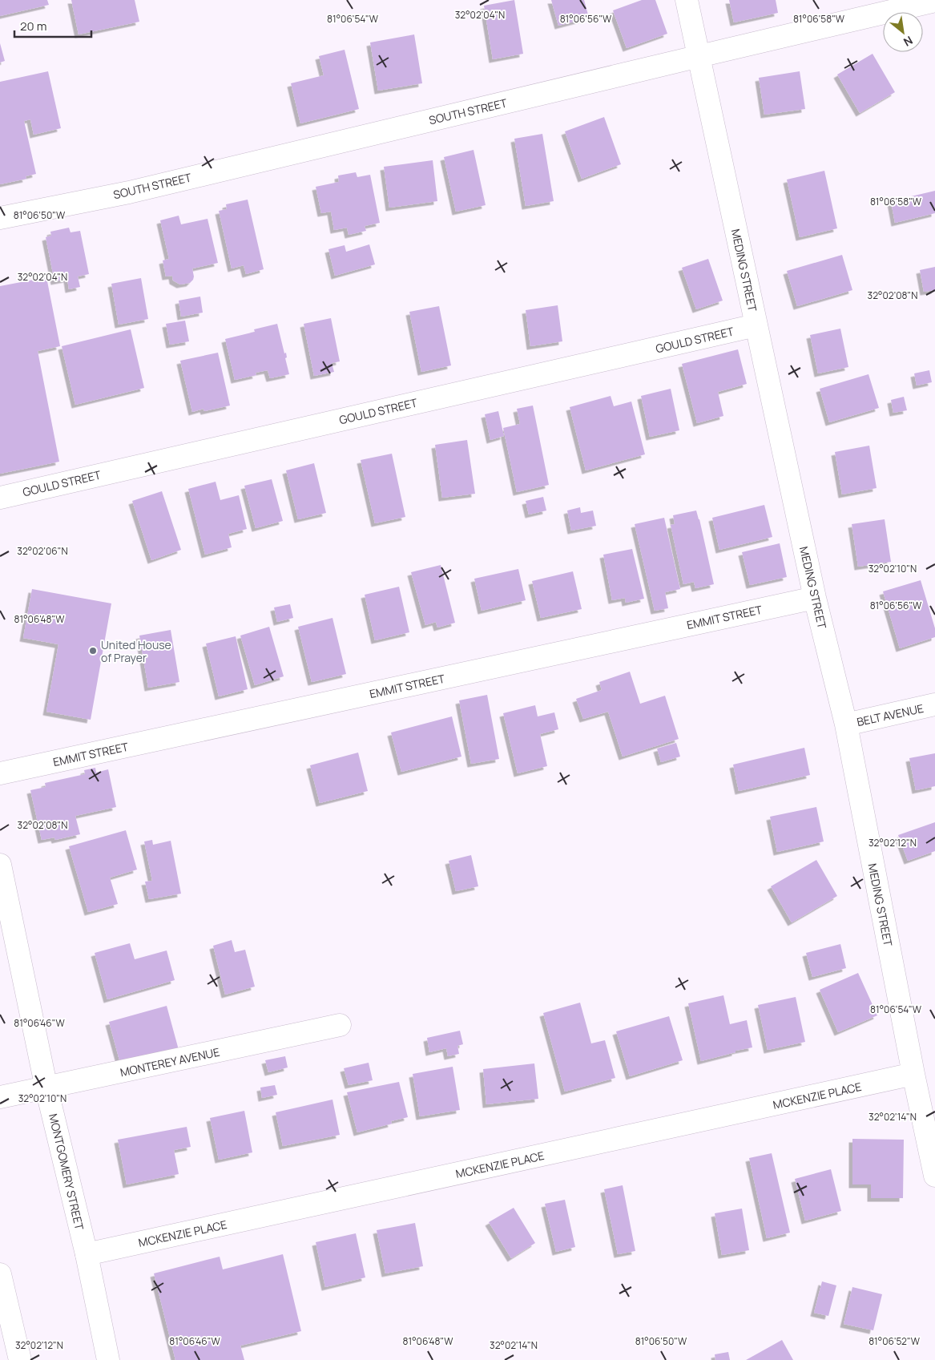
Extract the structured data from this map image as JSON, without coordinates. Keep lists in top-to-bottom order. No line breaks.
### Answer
{"streets":{"street":["SOUTH STREET","MEDING STREET","GOULD STREET","EMMIT STREET","BELT AVENUE","MONTEREY AVENUE","MCKENZIE PLACE","MONTGOMERY STREET"]},"crossings":[["SOUTH STREET","MEDING STREET"],["MEDING STREET","GOULD STREET"],["MEDING STREET","EMMIT STREET"],["MEDING STREET","BELT AVENUE"],["MEDING STREET","MCKENZIE PLACE"],["MONTEREY AVENUE","MONTGOMERY STREET"],["MCKENZIE PLACE","MONTGOMERY STREET"]],"places":["United House of Prayer"],"scale_bar":"20 m","north":"bottom right","coordinates":["32°02'04\"N","81°06'58\"W","81°06'54\"W","81°06'56\"W","81°06'50\"W","32°02'08\"N","32°02'06\"N","32°02'10\"N","81°06'48\"W","32°02'12\"N","81°06'46\"W","32°02'14\"N","81°06'52\"W"]}
